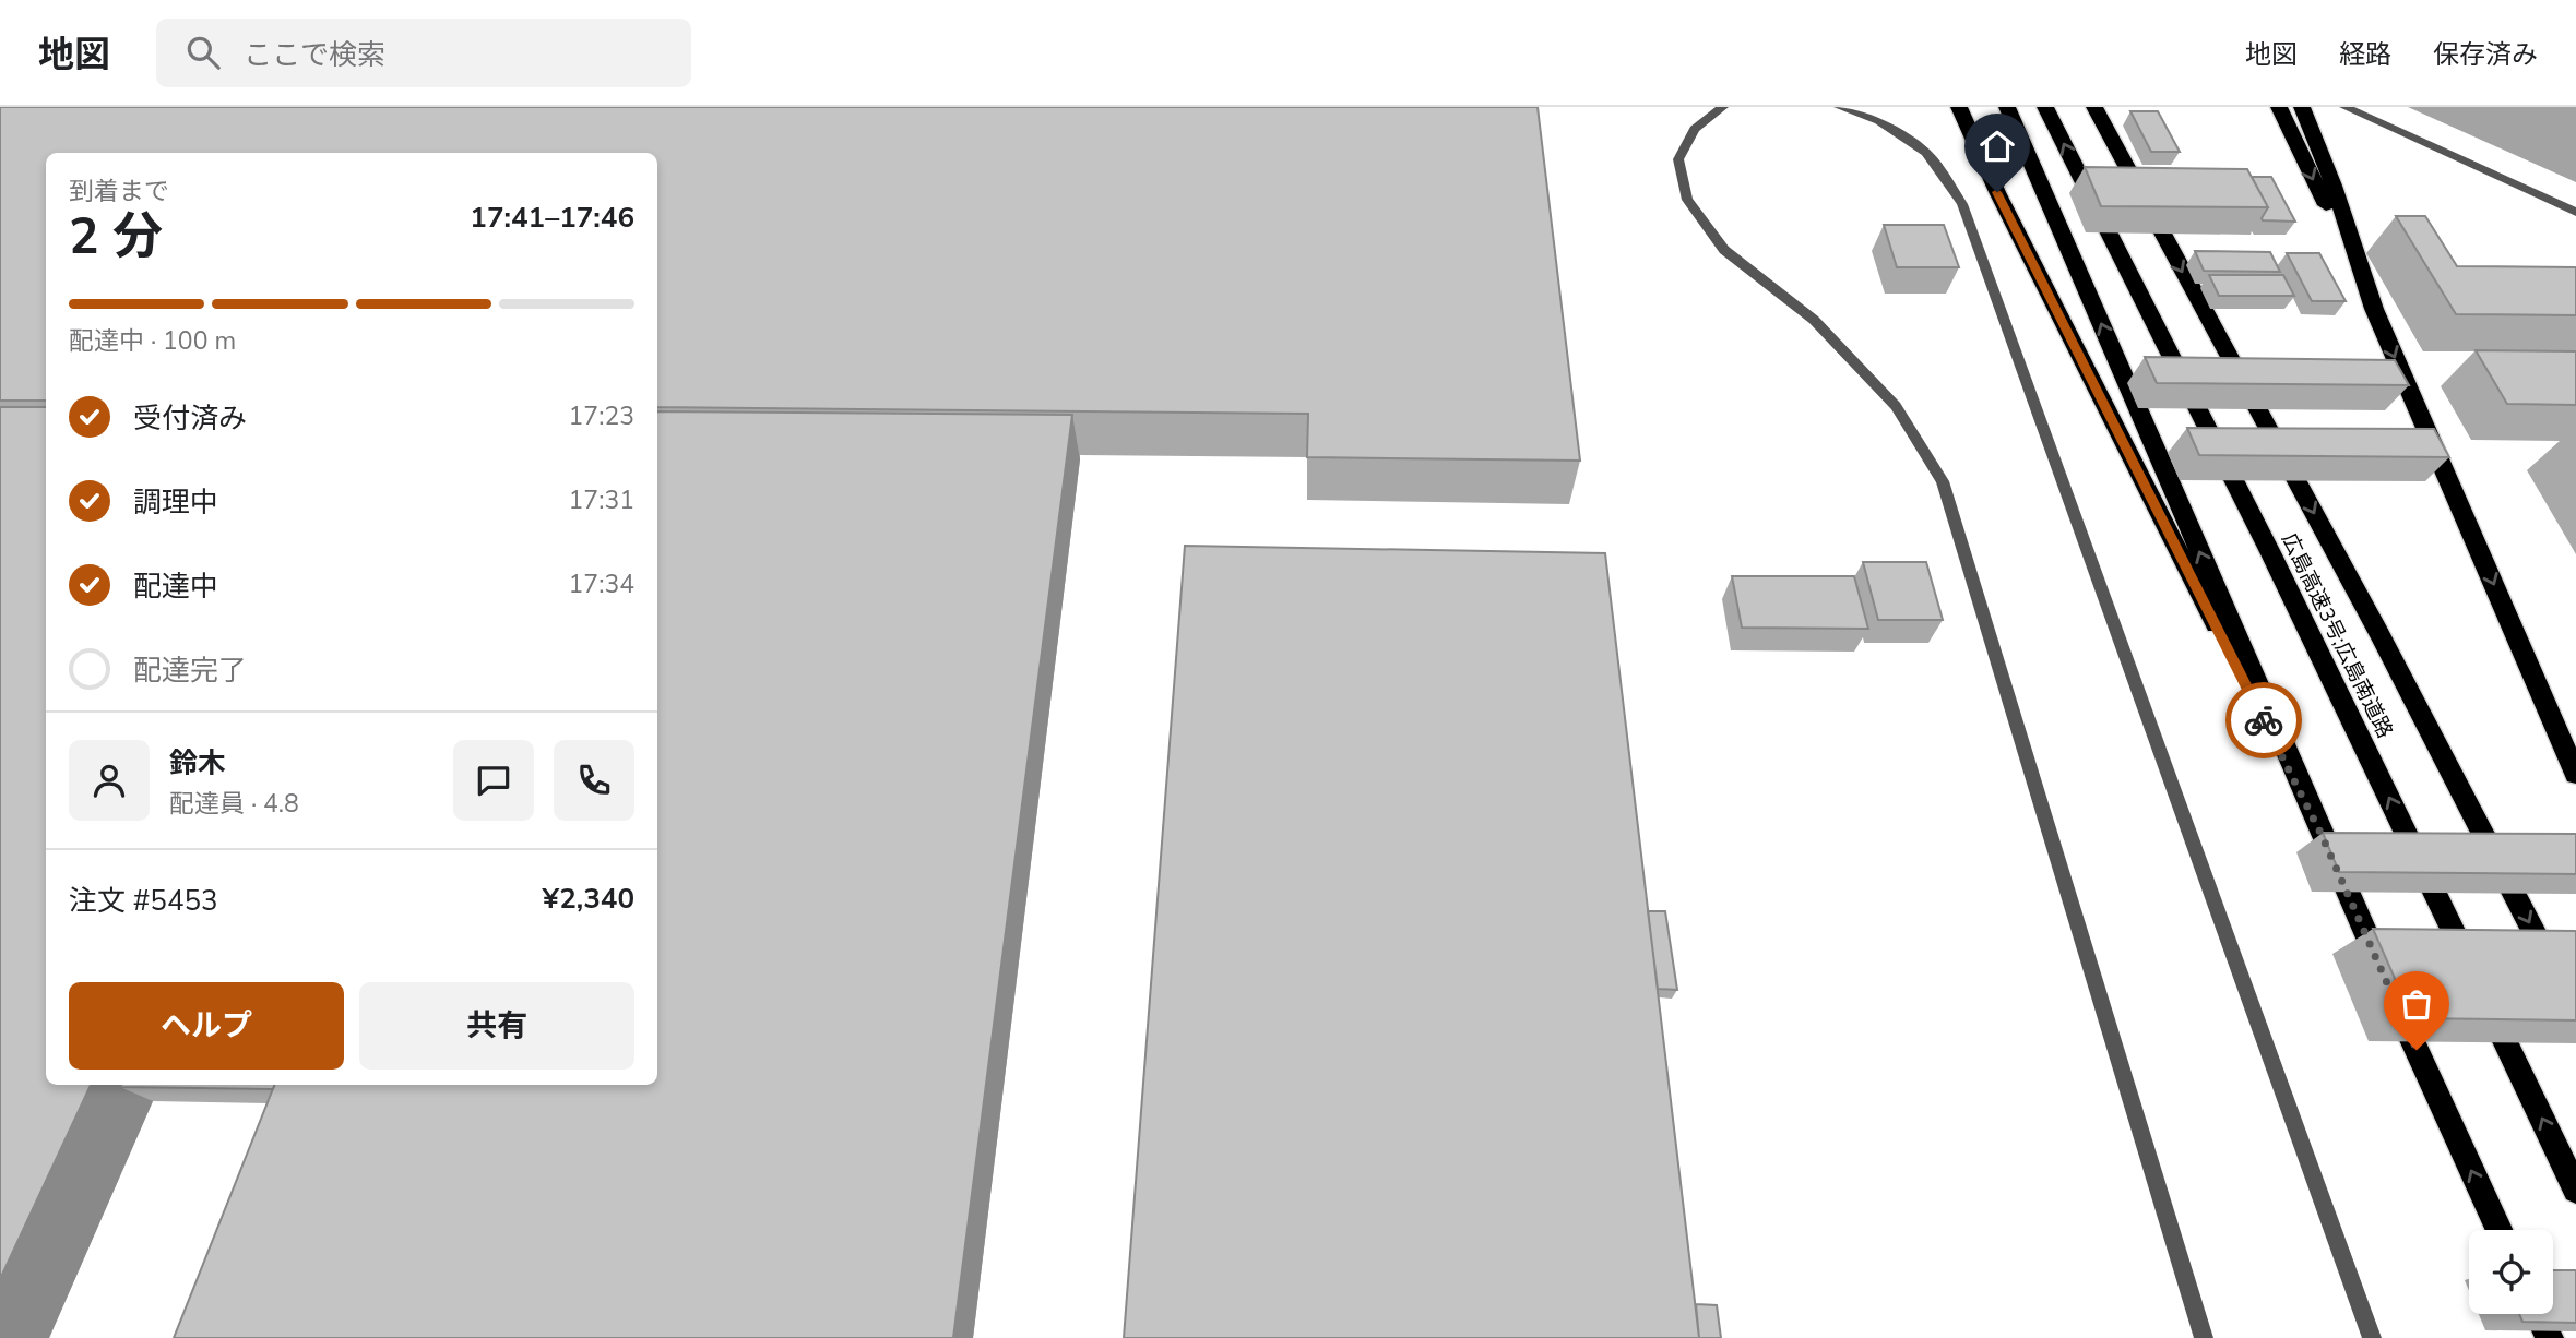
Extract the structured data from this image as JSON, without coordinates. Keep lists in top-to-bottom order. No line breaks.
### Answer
{"streets":{"highway":["広島高速3号;広島南道路"]},"page":{"header":"地図","search":"ここで検索","nav":["地図","経路","保存済み"],"heading":["2 分","到着まで","17:41–17:46"],"panel":["鈴木","配達員 · 4.8","注文 #5453","¥2,340"],"bar":"配達中 · 100 m","list":[["受付済み","17:23"],["調理中","17:31"],["配達中","17:34"],"配達完了"],"buttons":["ヘルプ","共有"]}}
